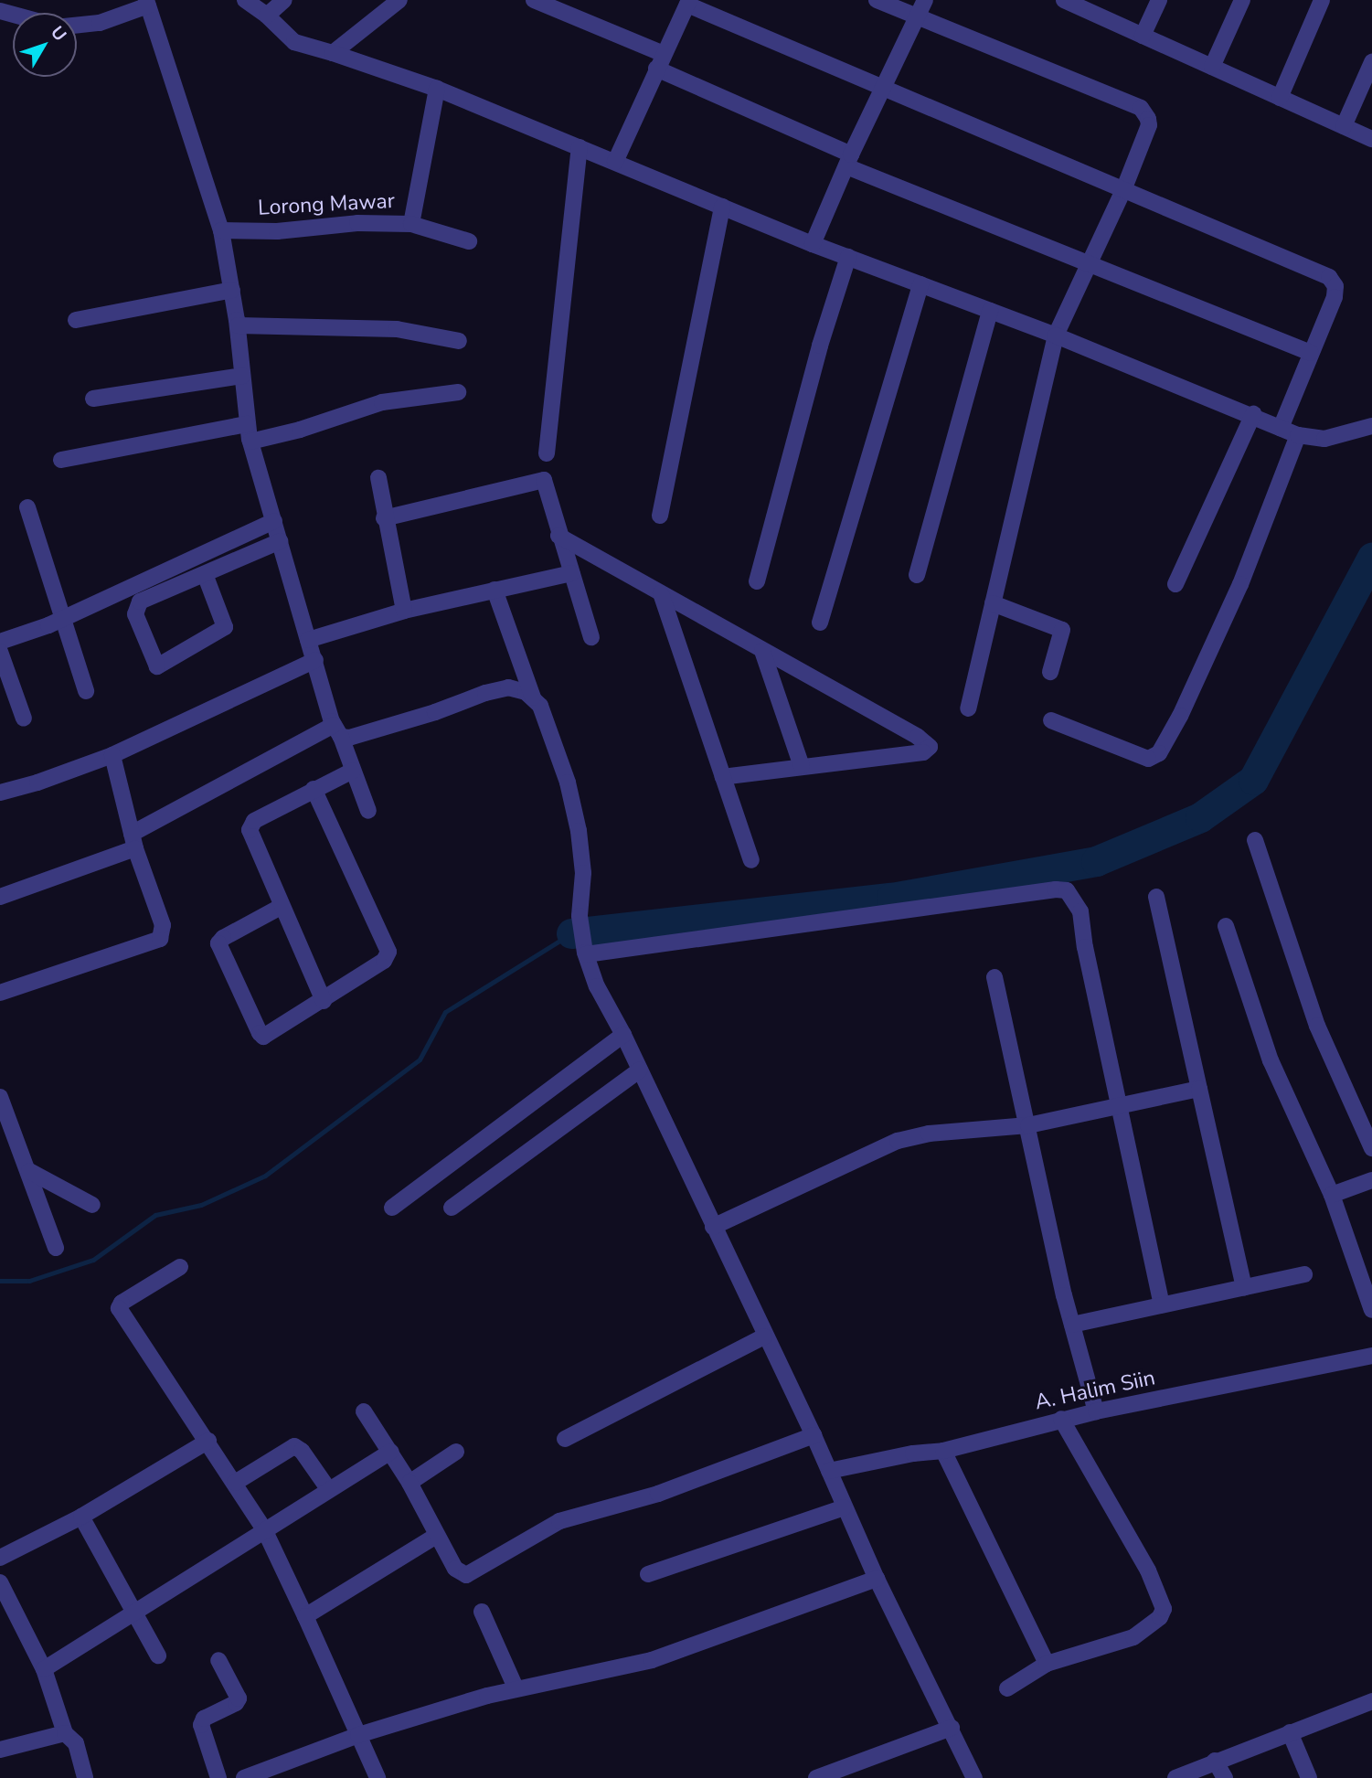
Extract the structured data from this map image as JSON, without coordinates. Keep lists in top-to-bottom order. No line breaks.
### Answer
{"streets":{"street":["Lorong Mawar","A. Halim Siin"]},"north":"top right"}
